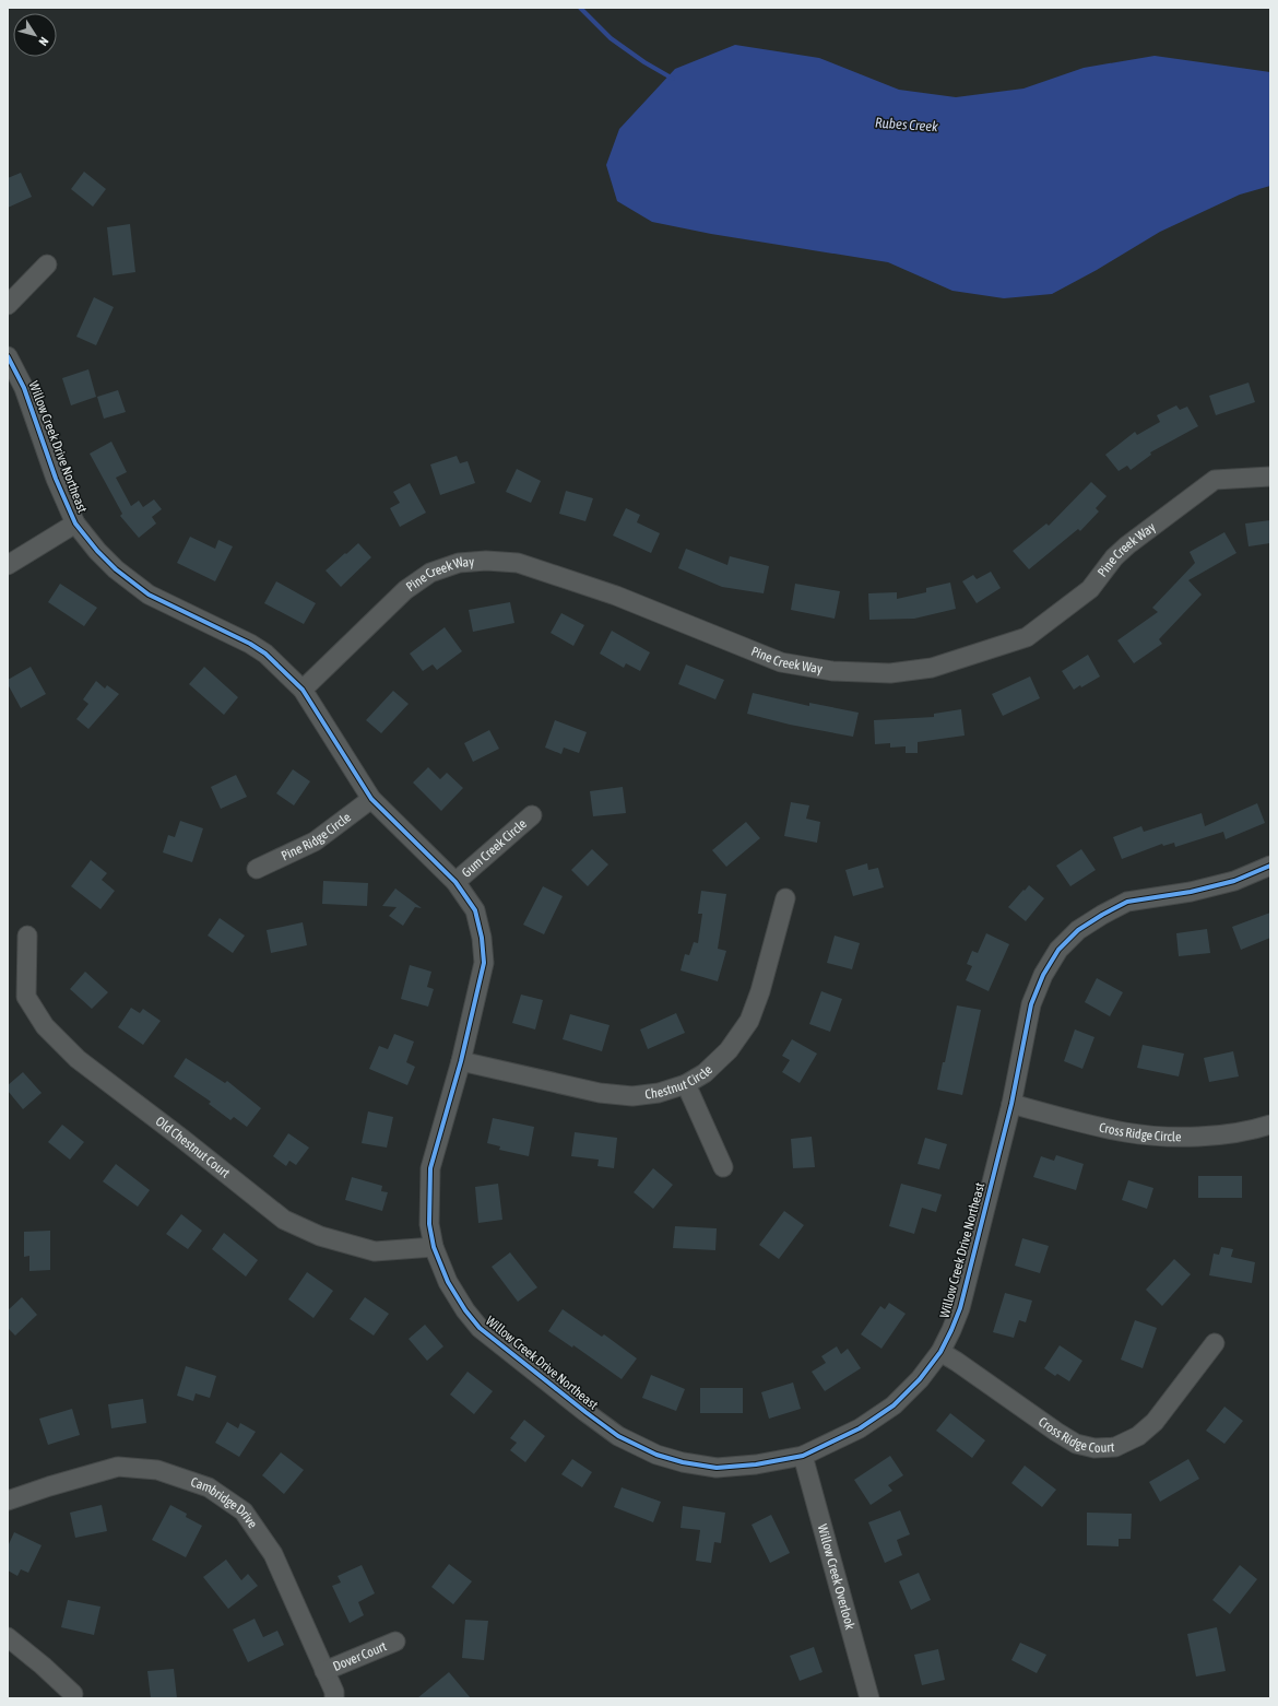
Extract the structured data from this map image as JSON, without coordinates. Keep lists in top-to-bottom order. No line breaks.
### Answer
{"streets":{"street":["Willow Creek Drive Northeast","Pine Creek Way","Pine Ridge Circle","Gum Creek Circle","Chestnut Circle","Cross Ridge Circle","Old Chestnut Court","Cross Ridge Court","Cambridge Drive","Willow Creek Overlook","Dover Court"]},"crossings":[["Willow Creek Drive Northeast","Pine Creek Way"],["Willow Creek Drive Northeast","Pine Ridge Circle"],["Willow Creek Drive Northeast","Gum Creek Circle"],["Willow Creek Drive Northeast","Chestnut Circle"],["Willow Creek Drive Northeast","Cross Ridge Circle"],["Willow Creek Drive Northeast","Old Chestnut Court"],["Willow Creek Drive Northeast","Cross Ridge Court"],["Willow Creek Drive Northeast","Willow Creek Overlook"],["Cambridge Drive","Dover Court"]],"water":["Rubes Creek"],"north":"bottom right"}
